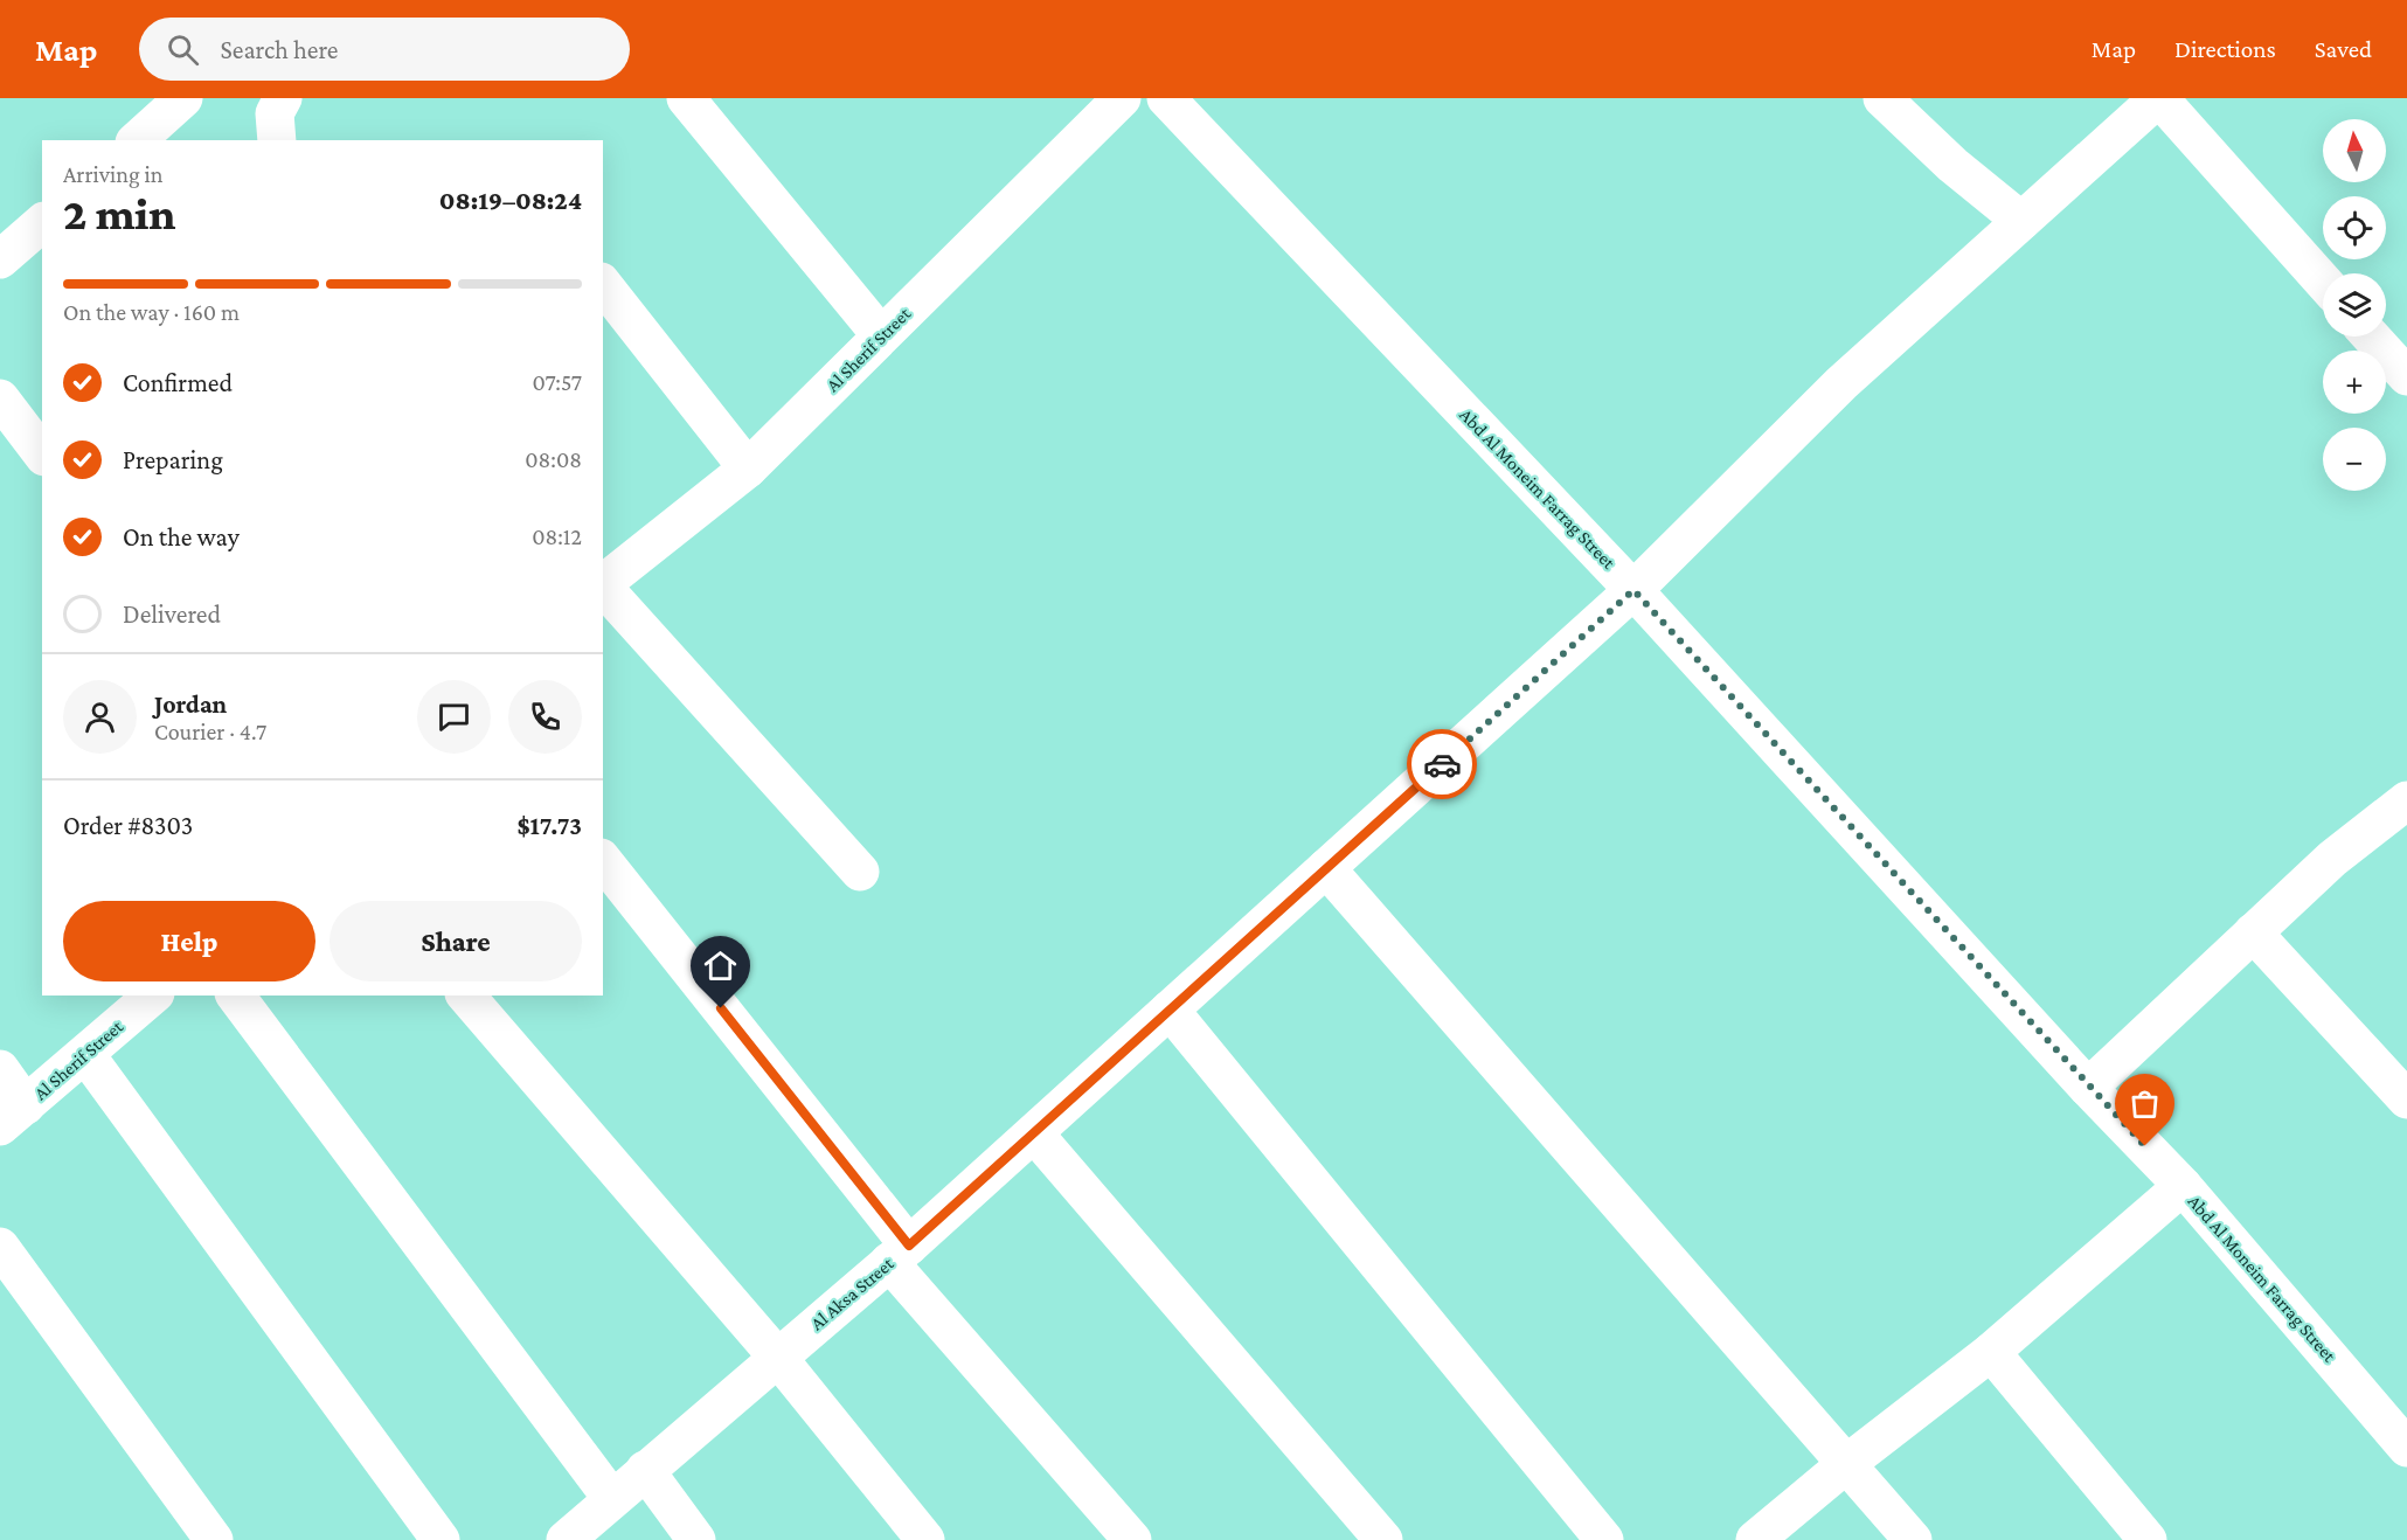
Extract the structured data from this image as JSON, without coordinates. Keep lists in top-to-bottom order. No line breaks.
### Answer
{"streets":{"street":["Al Sherif Street","Abd Al Moneim Farrag Street","Al Aksa Street"]},"crossings":[["Abd Al Moneim Farrag Street","Al Aksa Street"]],"north":"top","page":{"header":"Map","search":"Search here","nav":["Map","Directions","Saved"],"map_buttons":["+","−"],"heading":["2 min","Arriving in","08:19–08:24"],"panel":["Jordan","Courier · 4.7","Order #8303","$17.73"],"bar":"On the way · 160 m","list":[["Confirmed","07:57"],["Preparing","08:08"],["On the way","08:12"],"Delivered"],"buttons":["Help","Share"]}}
